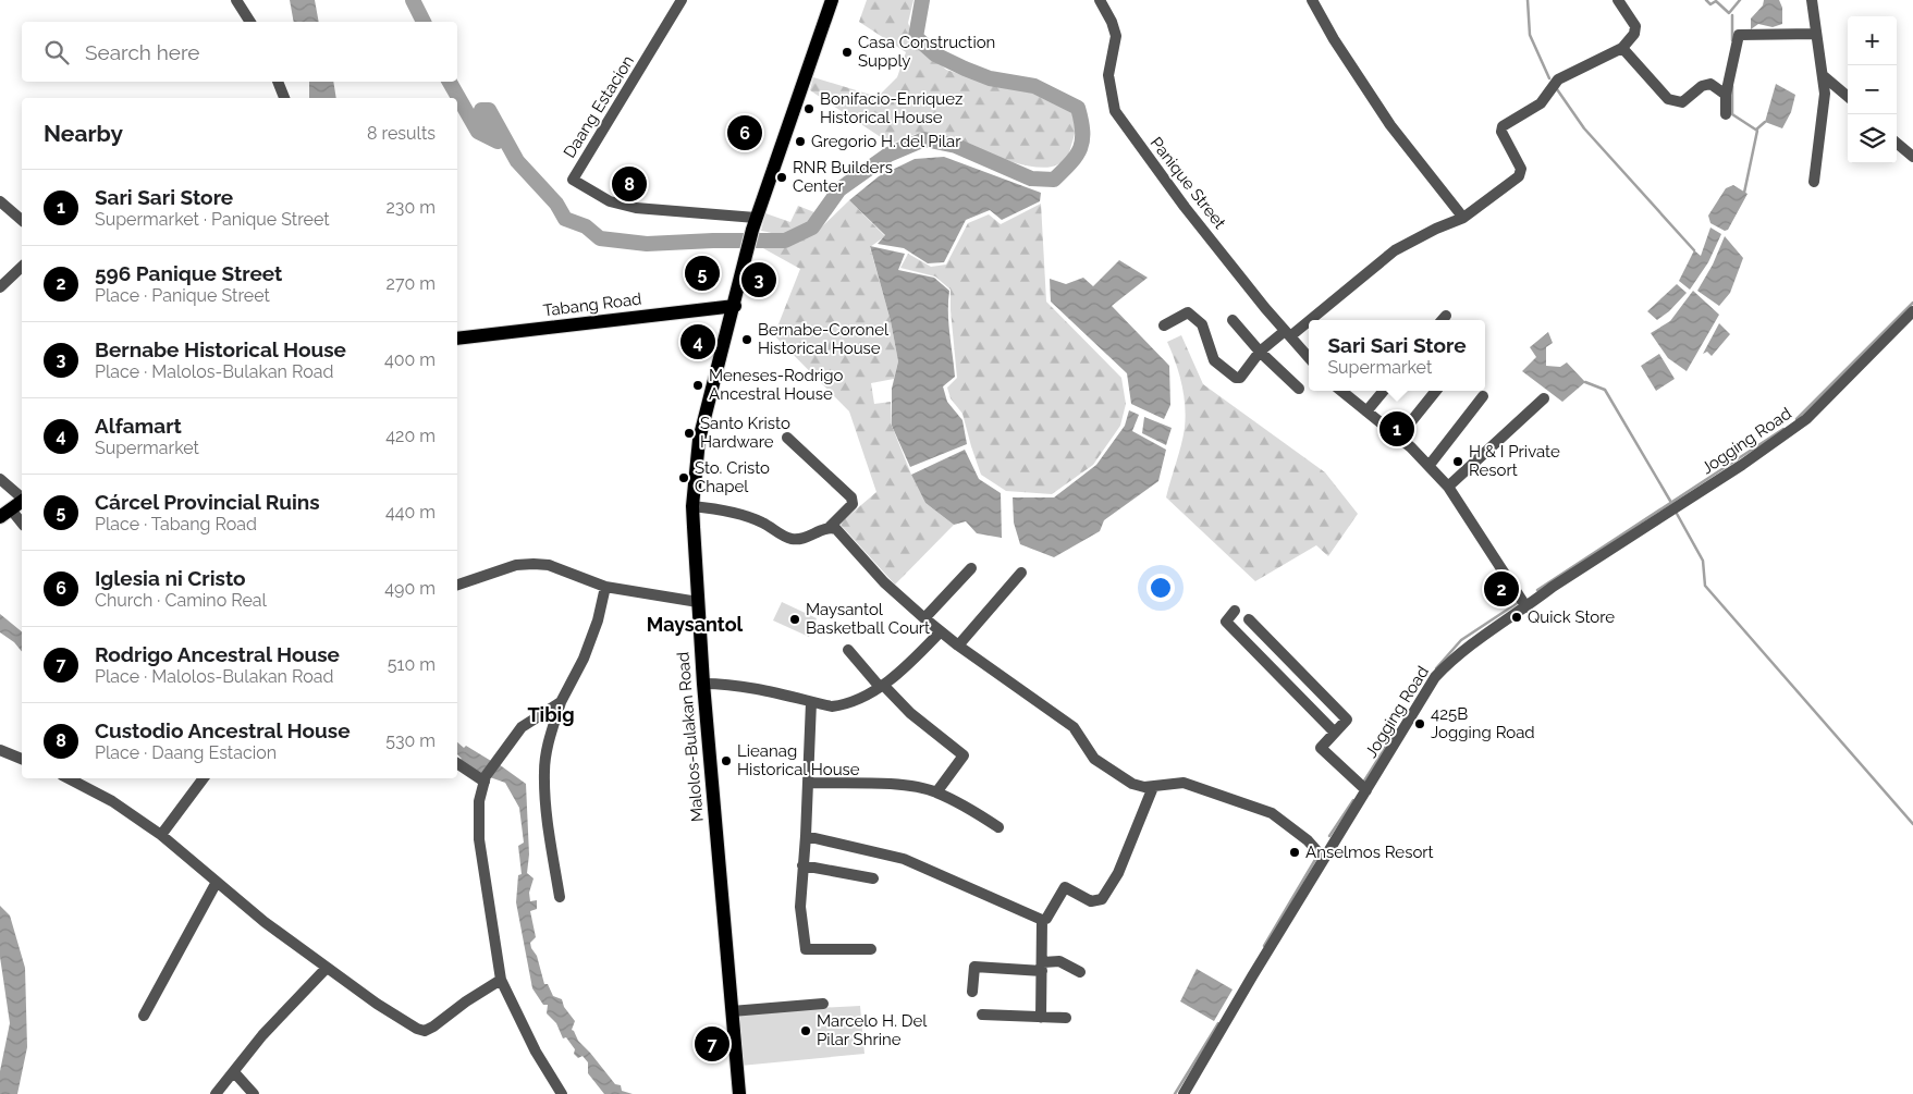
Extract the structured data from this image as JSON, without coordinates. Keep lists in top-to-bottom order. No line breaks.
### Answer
{"streets":{"main road":["Tabang Road","Malolos-Bulakan Road"],"street":["Daang Estacion","Panique Street","Jogging Road"]},"crossings":[["Daang Estacion","Malolos-Bulakan Road"],["Tabang Road","Malolos-Bulakan Road"]],"districts":["Maysantol","Tibig"],"places":["Casa Construction Supply","Bonifacio-Enriquez Historical House","Gregorio H. del Pilar","RNR Builders Center","Bernabe-Coronel Historical House","Meneses-Rodrigo Ancestral House","Santo Kristo Hardware","H & I Private Resort","Sto. Cristo Chapel","Quick Store","Maysantol Basketball Court","425B Jogging Road","Lieanag Historical House","Anselmos Resort","Marcelo H. Del Pilar Shrine"],"page":{"map_buttons":["+","−"],"search":"Search here","heading":["Nearby","8 results"],"pins":["6","8","5","3","4","1","2","7"],"list":[{"mark":"1","name":"Sari Sari Store","note":"Supermarket · Panique Street","value":"230 m"},{"mark":"2","name":"596 Panique Street","note":"Place · Panique Street","value":"270 m"},{"mark":"3","name":"Bernabe Historical House","note":"Place · Malolos-Bulakan Road","value":"400 m"},{"mark":"4","name":"Alfamart","note":"Supermarket","value":"420 m"},{"mark":"5","name":"Cárcel Provincial Ruins","note":"Place · Tabang Road","value":"440 m"},{"mark":"6","name":"Iglesia ni Cristo","note":"Church · Camino Real","value":"490 m"},{"mark":"7","name":"Rodrigo Ancestral House","note":"Place · Malolos-Bulakan Road","value":"510 m"},{"mark":"8","name":"Custodio Ancestral House","note":"Place · Daang Estacion","value":"530 m"}],"popup":["Sari Sari Store","Supermarket"]}}
